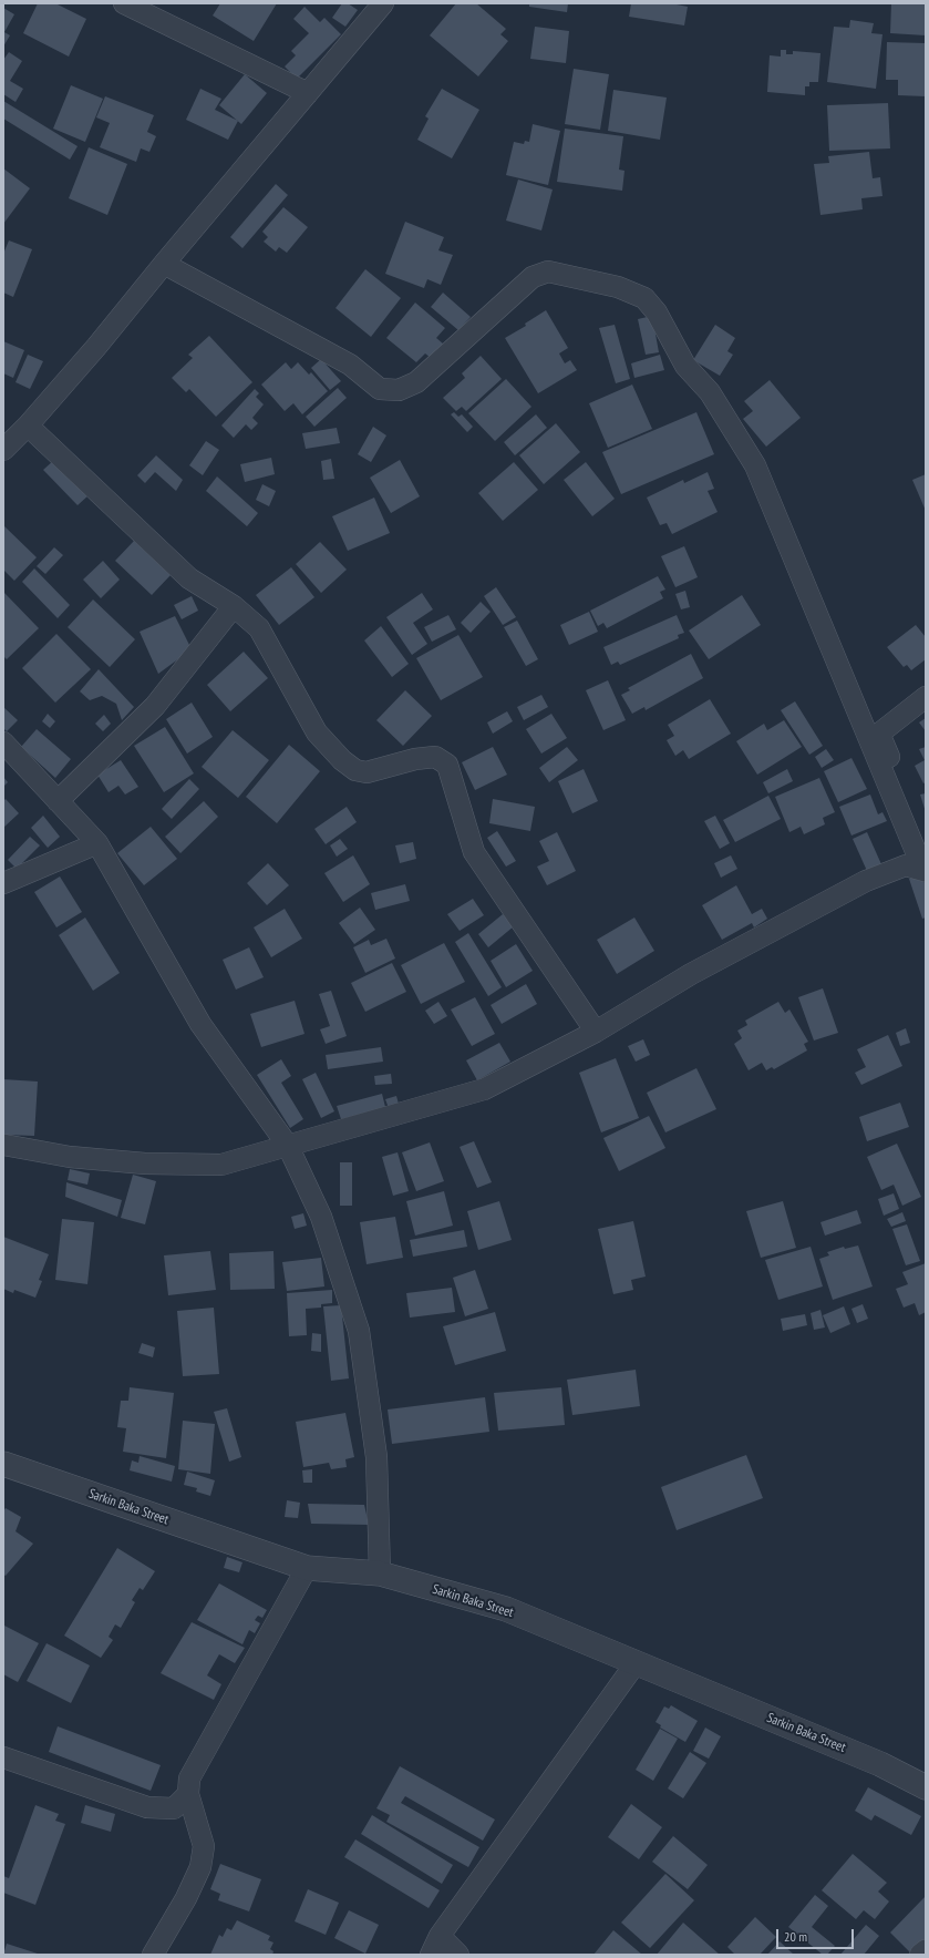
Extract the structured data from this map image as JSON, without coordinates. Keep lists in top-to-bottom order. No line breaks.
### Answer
{"streets":{"street":["Sarkin Baka Street"]},"scale_bar":"20 m"}
